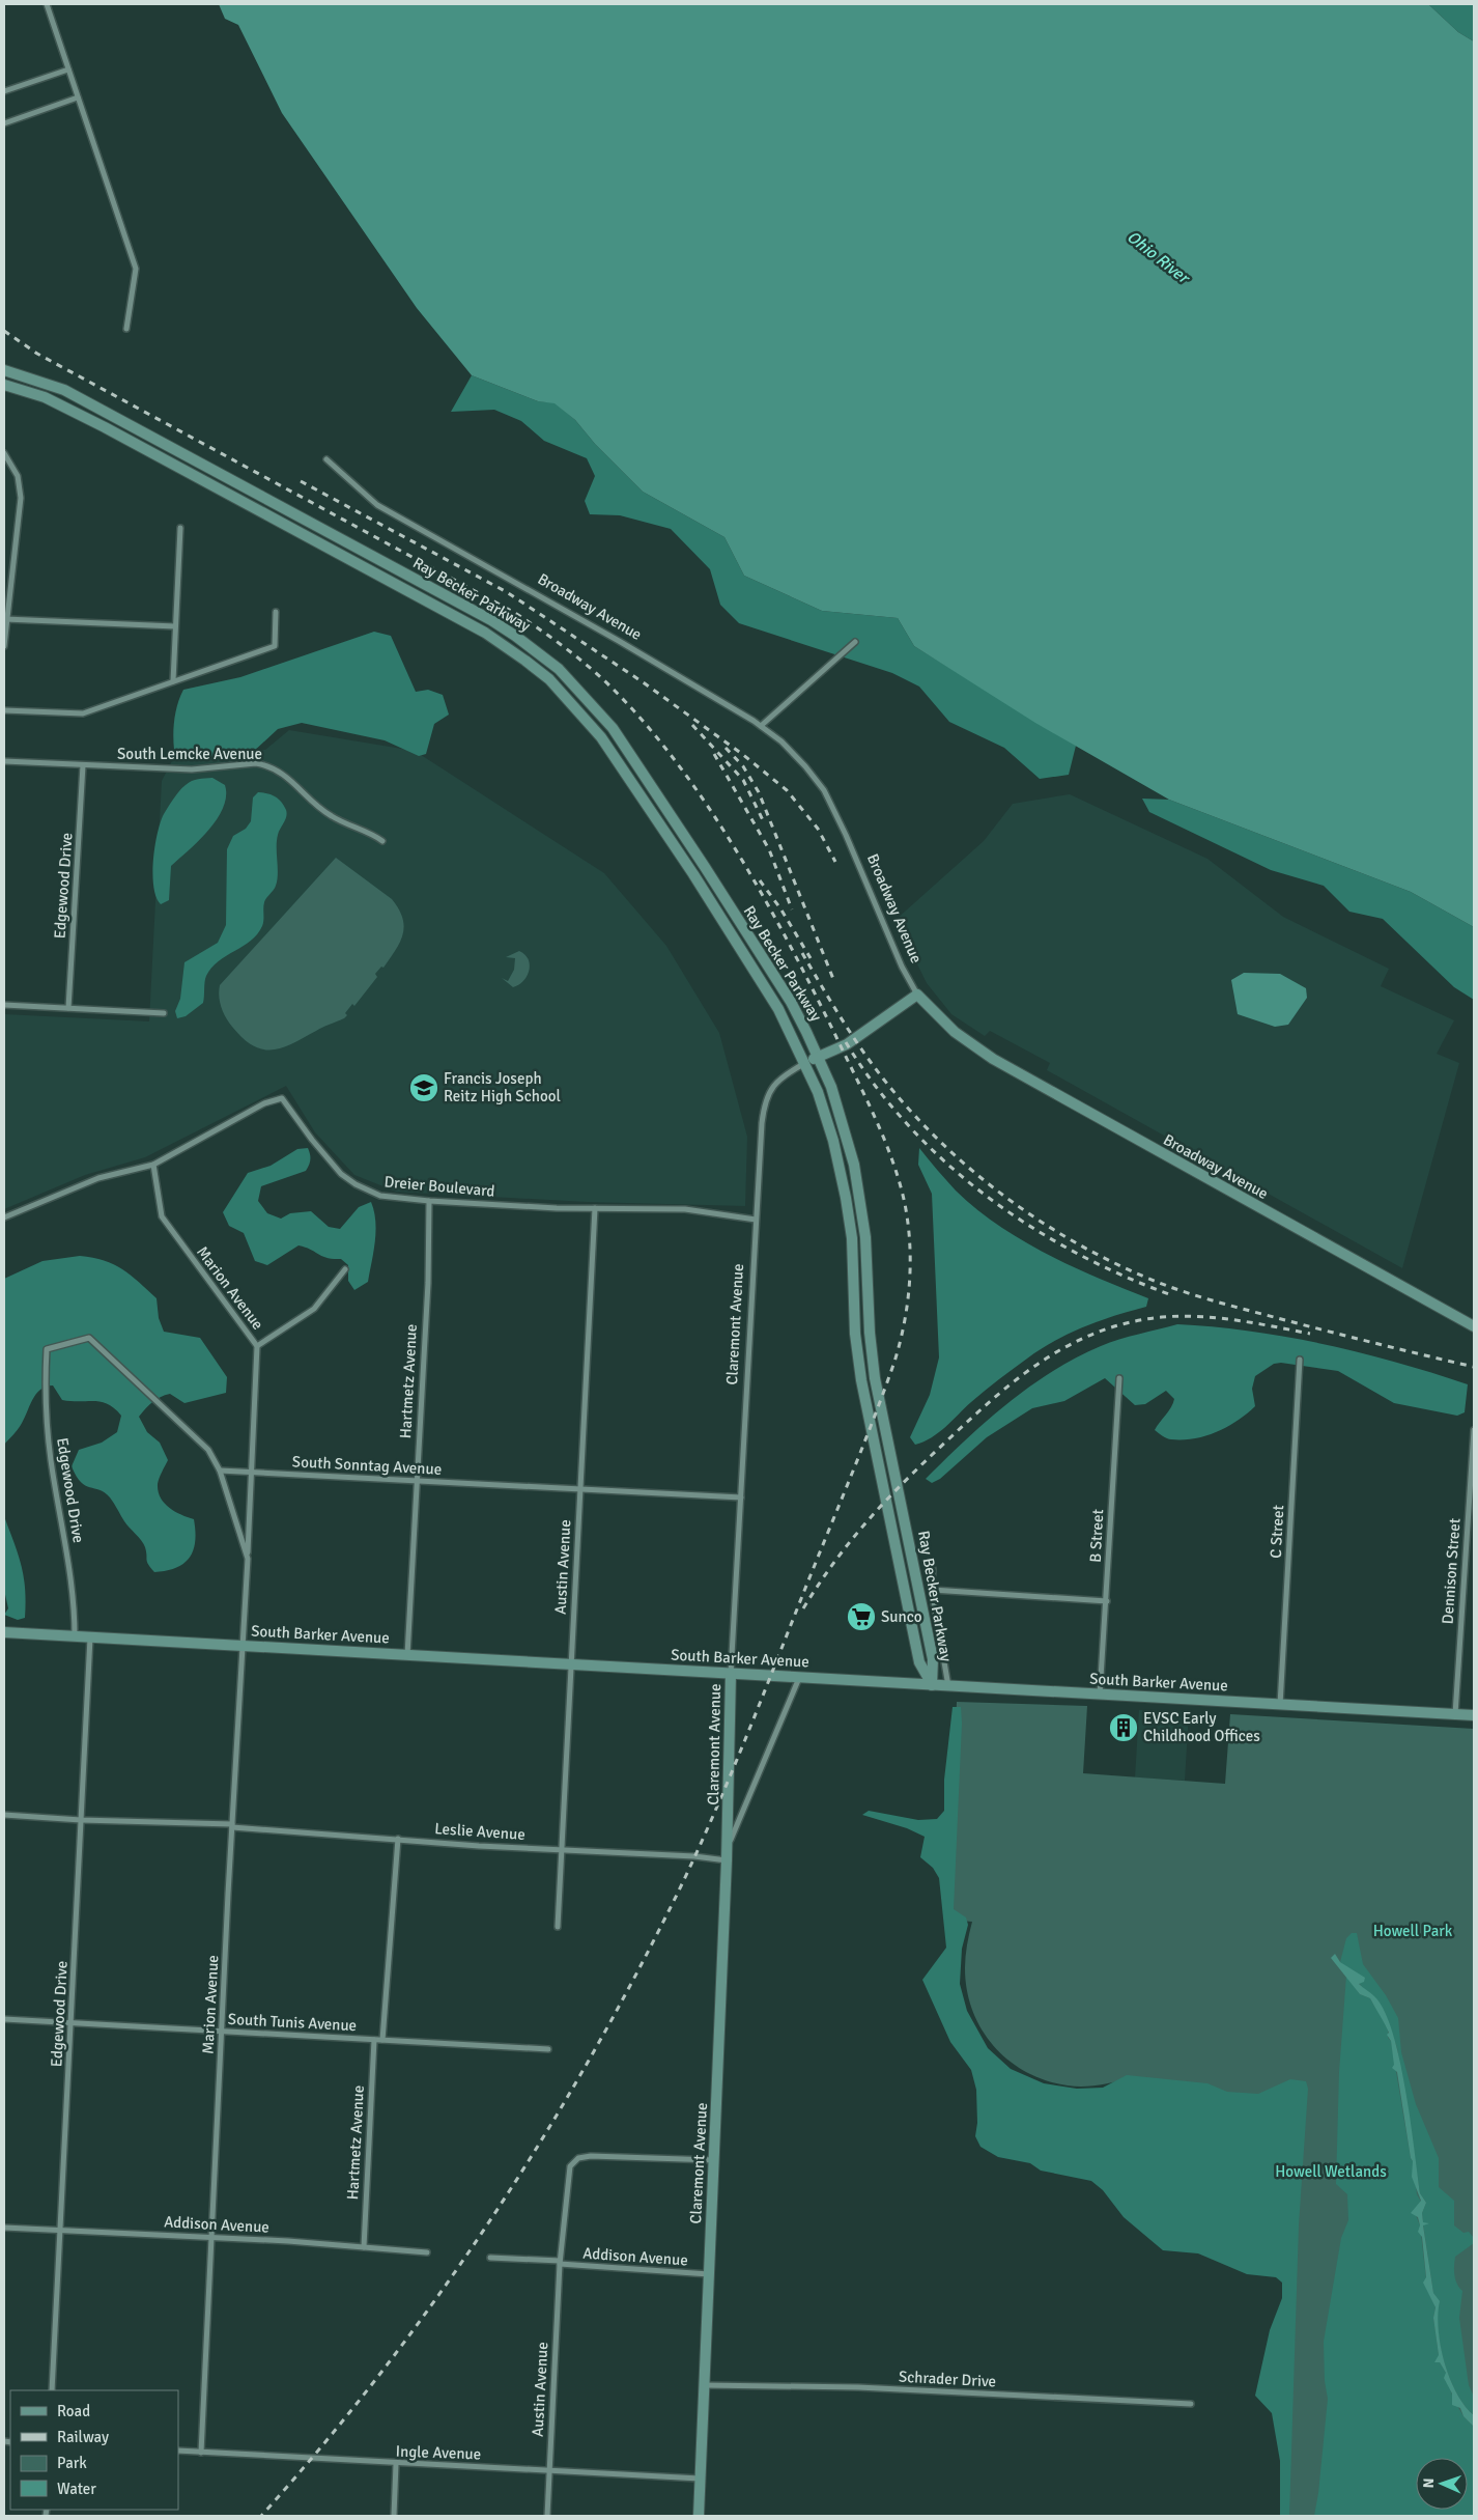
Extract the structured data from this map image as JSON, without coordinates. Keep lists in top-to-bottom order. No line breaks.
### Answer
{"streets":{"main road":["Ray Becker Parkway","Broadway Avenue","Claremont Avenue","South Barker Avenue"],"street":["South Lemcke Avenue","Edgewood Drive","Dreier Boulevard","Marion Avenue","Hartmetz Avenue","South Sonntag Avenue","C Street","B Street","Austin Avenue","Dennison Street","Leslie Avenue","South Tunis Avenue","Addison Avenue","Schrader Drive","Ingle Avenue"]},"crossings":[["Ray Becker Parkway","Claremont Avenue"],["Ray Becker Parkway","South Barker Avenue"],["Broadway Avenue","Claremont Avenue"],["South Lemcke Avenue","Edgewood Drive"],["Edgewood Drive","Marion Avenue"],["Edgewood Drive","South Sonntag Avenue"],["Edgewood Drive","South Barker Avenue"],["Edgewood Drive","Leslie Avenue"],["Edgewood Drive","South Tunis Avenue"],["Edgewood Drive","Addison Avenue"],["Dreier Boulevard","Marion Avenue"],["Dreier Boulevard","Claremont Avenue"],["Dreier Boulevard","Hartmetz Avenue"],["Dreier Boulevard","Austin Avenue"],["Marion Avenue","South Sonntag Avenue"],["Marion Avenue","South Barker Avenue"],["Marion Avenue","Leslie Avenue"],["Marion Avenue","South Tunis Avenue"],["Marion Avenue","Addison Avenue"],["Marion Avenue","Ingle Avenue"],["Claremont Avenue","South Sonntag Avenue"],["Claremont Avenue","Austin Avenue"],["Claremont Avenue","South Barker Avenue"],["Claremont Avenue","Leslie Avenue"],["Claremont Avenue","Addison Avenue"],["Claremont Avenue","Schrader Drive"],["Claremont Avenue","Ingle Avenue"],["Hartmetz Avenue","South Sonntag Avenue"],["Hartmetz Avenue","South Barker Avenue"],["Hartmetz Avenue","South Tunis Avenue"],["Hartmetz Avenue","Addison Avenue"],["South Sonntag Avenue","Austin Avenue"],["C Street","South Barker Avenue"],["B Street","South Barker Avenue"],["Austin Avenue","South Barker Avenue"],["Austin Avenue","Leslie Avenue"],["Austin Avenue","Addison Avenue"],["Austin Avenue","Ingle Avenue"],["Dennison Street","South Barker Avenue"]],"water":["Ohio River"],"parks":["Howell Park","Howell Wetlands"],"places":{"school or university":["Francis Joseph Reitz High School"],"supermarket":["Sunco"],"building":["EVSC Early Childhood Offices"]},"legend":["Road","Railway","Park","Water"],"north":"left"}
